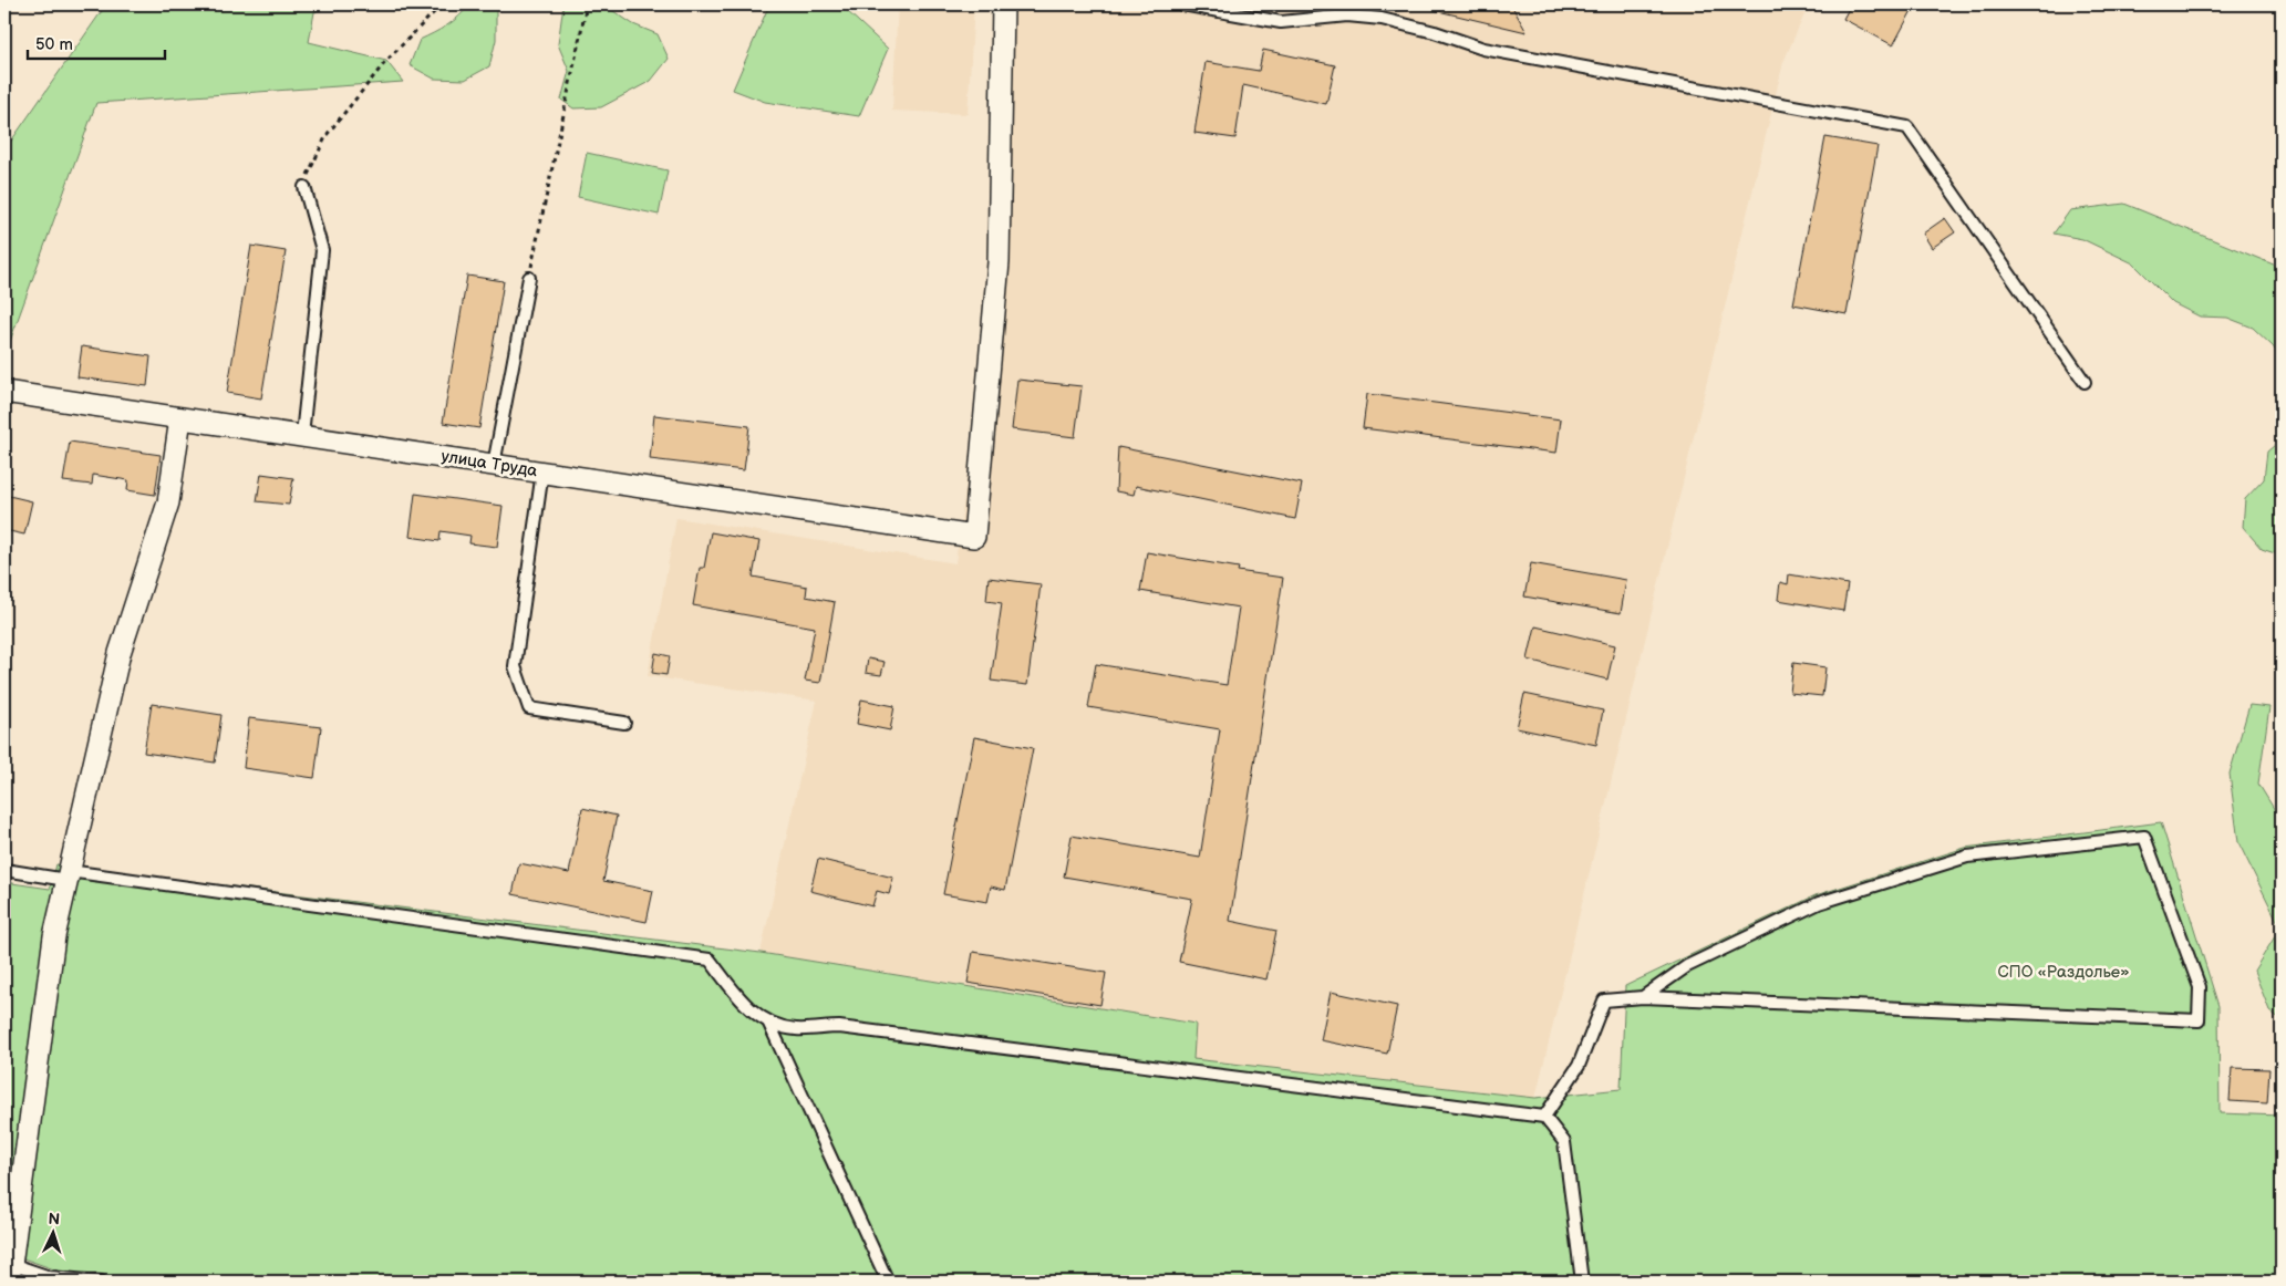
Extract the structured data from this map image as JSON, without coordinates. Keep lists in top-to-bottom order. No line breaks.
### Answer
{"streets":{"street":["улица Труда"]},"parks":["СПО «Раздолье»"],"scale_bar":"50 m","north":"top"}
